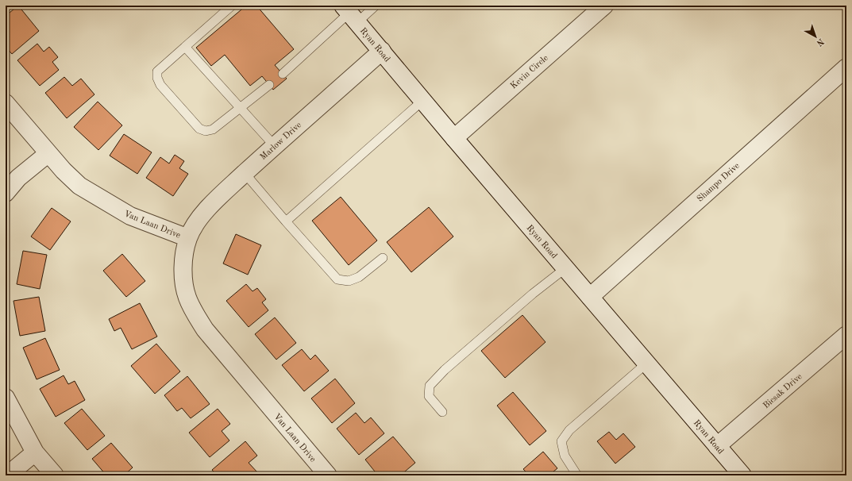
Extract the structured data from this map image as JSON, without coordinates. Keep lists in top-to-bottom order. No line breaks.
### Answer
{"streets":{"street":["Ryan Road","Kevin Circle","Marlow Drive","Shampo Drive","Van Laan Drive","Bicsak Drive"]},"crossings":[["Ryan Road","Kevin Circle"],["Ryan Road","Marlow Drive"],["Ryan Road","Shampo Drive"],["Ryan Road","Bicsak Drive"],["Marlow Drive","Van Laan Drive"]],"north":"bottom right"}
